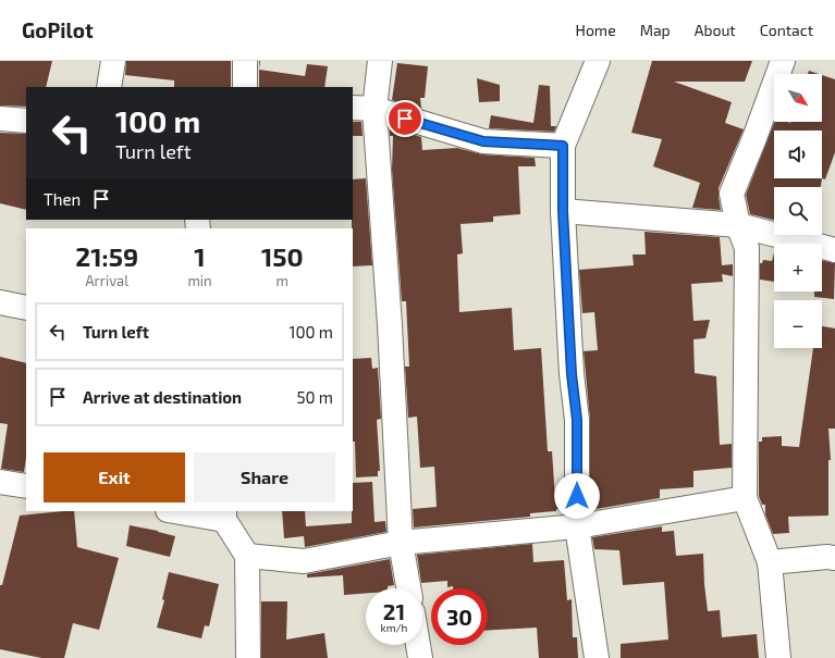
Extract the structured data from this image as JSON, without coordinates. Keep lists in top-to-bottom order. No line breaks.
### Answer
{"north":"bottom right","page":{"header":"GoPilot","nav":["Home","Map","About","Contact"],"map_buttons":["+","−"],"turn":["100 m","Turn left"],"then":"Then","eta":["21:59","Arrival","1","min","150","m"],"list":[{"name":"Turn left","value":"100 m"},{"name":"Arrive at destination","value":"50 m"}],"buttons":["Exit","Share"],"speed":"21 km/h","limit":"30"}}
